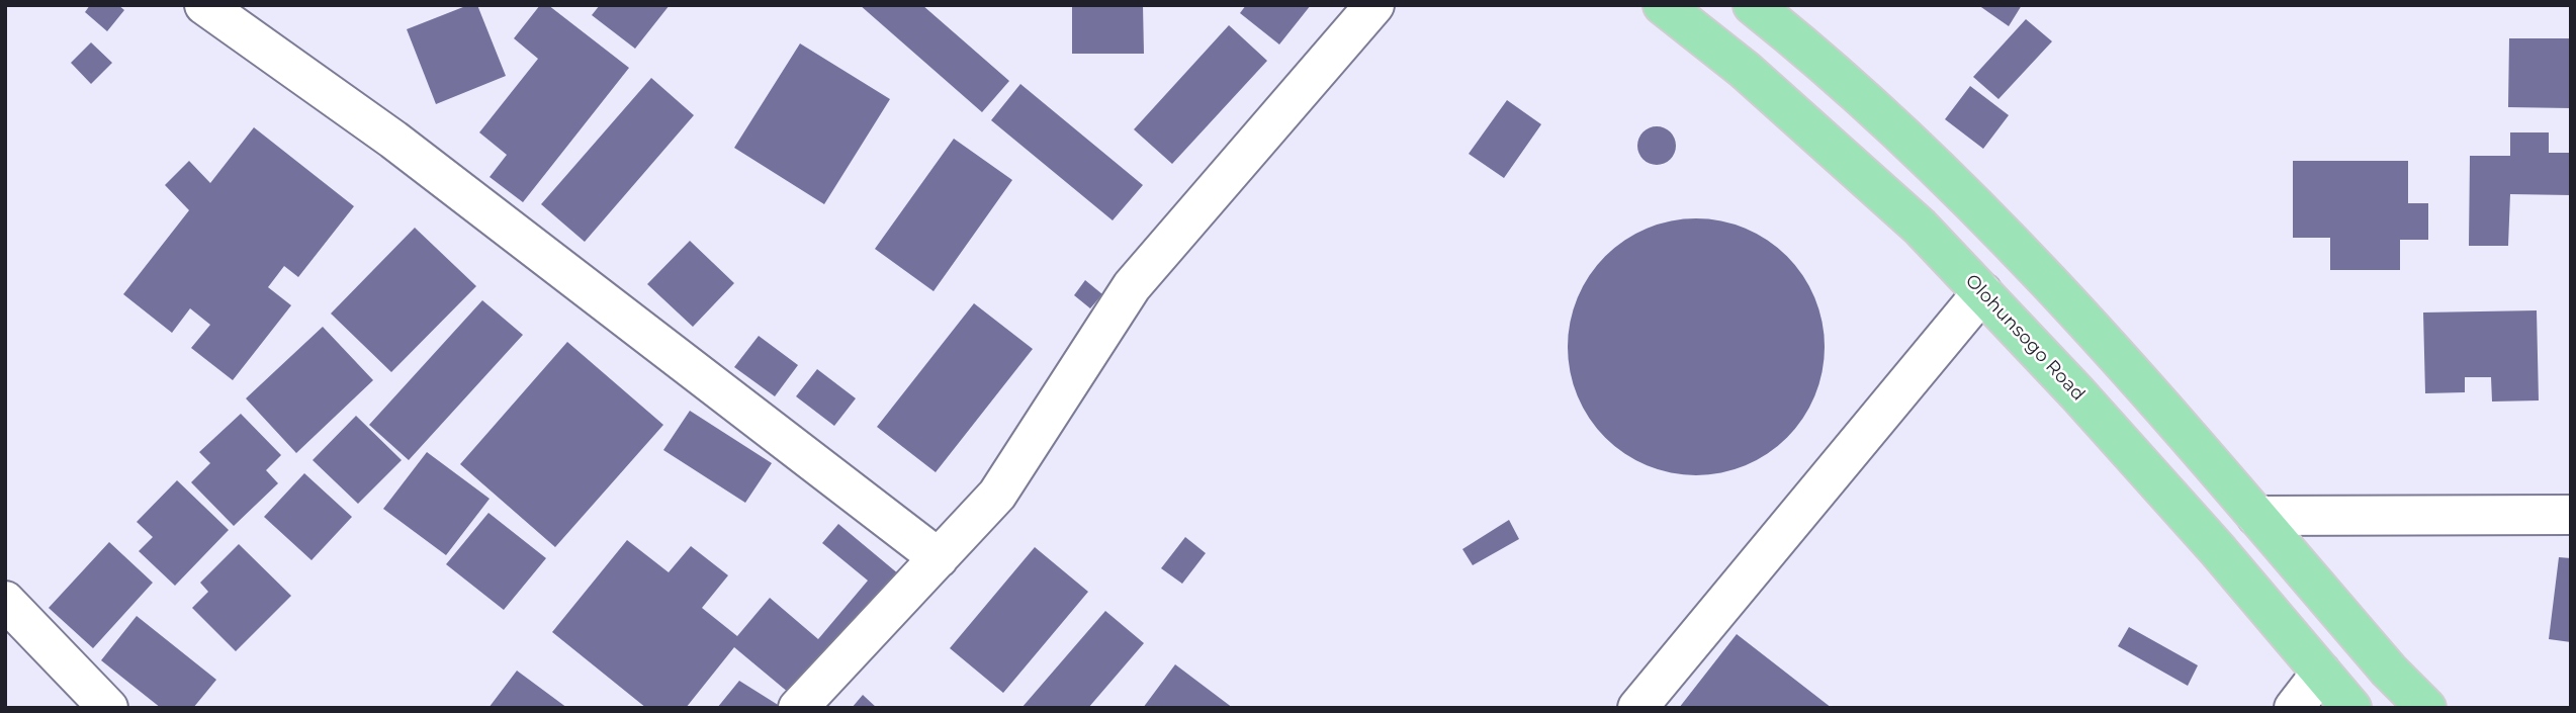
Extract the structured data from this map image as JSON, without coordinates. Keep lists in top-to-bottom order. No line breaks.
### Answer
{"streets":{"main road":["Olohunsogo Road"]}}
